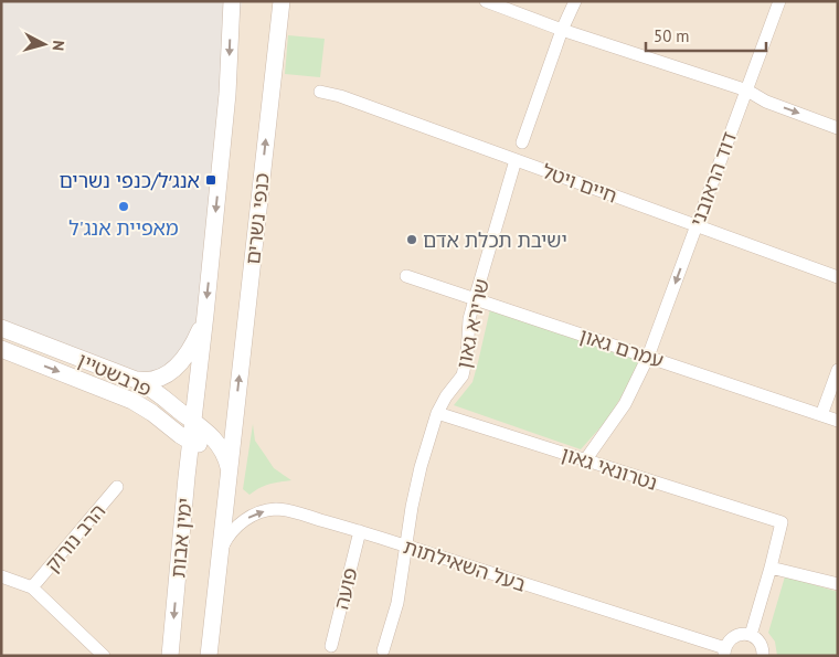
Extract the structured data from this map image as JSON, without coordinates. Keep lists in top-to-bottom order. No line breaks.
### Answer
{"streets":{"street":["דוד הראובני","חיים ויטל","כנפי נשרים","שרירא גאון","עמרם גאון","פרבשטיין","נטרונאי גאון","הרב נורוק","ימין אבות","בעל השאילתות","פועה"]},"crossings":[["דוד הראובני","חיים ויטל"],["דוד הראובני","עמרם גאון"],["דוד הראובני","נטרונאי גאון"],["חיים ויטל","שרירא גאון"],["כנפי נשרים","ימין אבות"],["שרירא גאון","עמרם גאון"],["שרירא גאון","נטרונאי גאון"],["שרירא גאון","בעל השאילתות"],["פרבשטיין","ימין אבות"],["ימין אבות","בעל השאילתות"],["בעל השאילתות","פועה"]],"places":{"transit":["אנג׳ל/כנפי נשרים"],"other":["מאפיית אנג'ל","ישיבת תכלת אדם"]},"scale_bar":"50 m","north":"right"}
